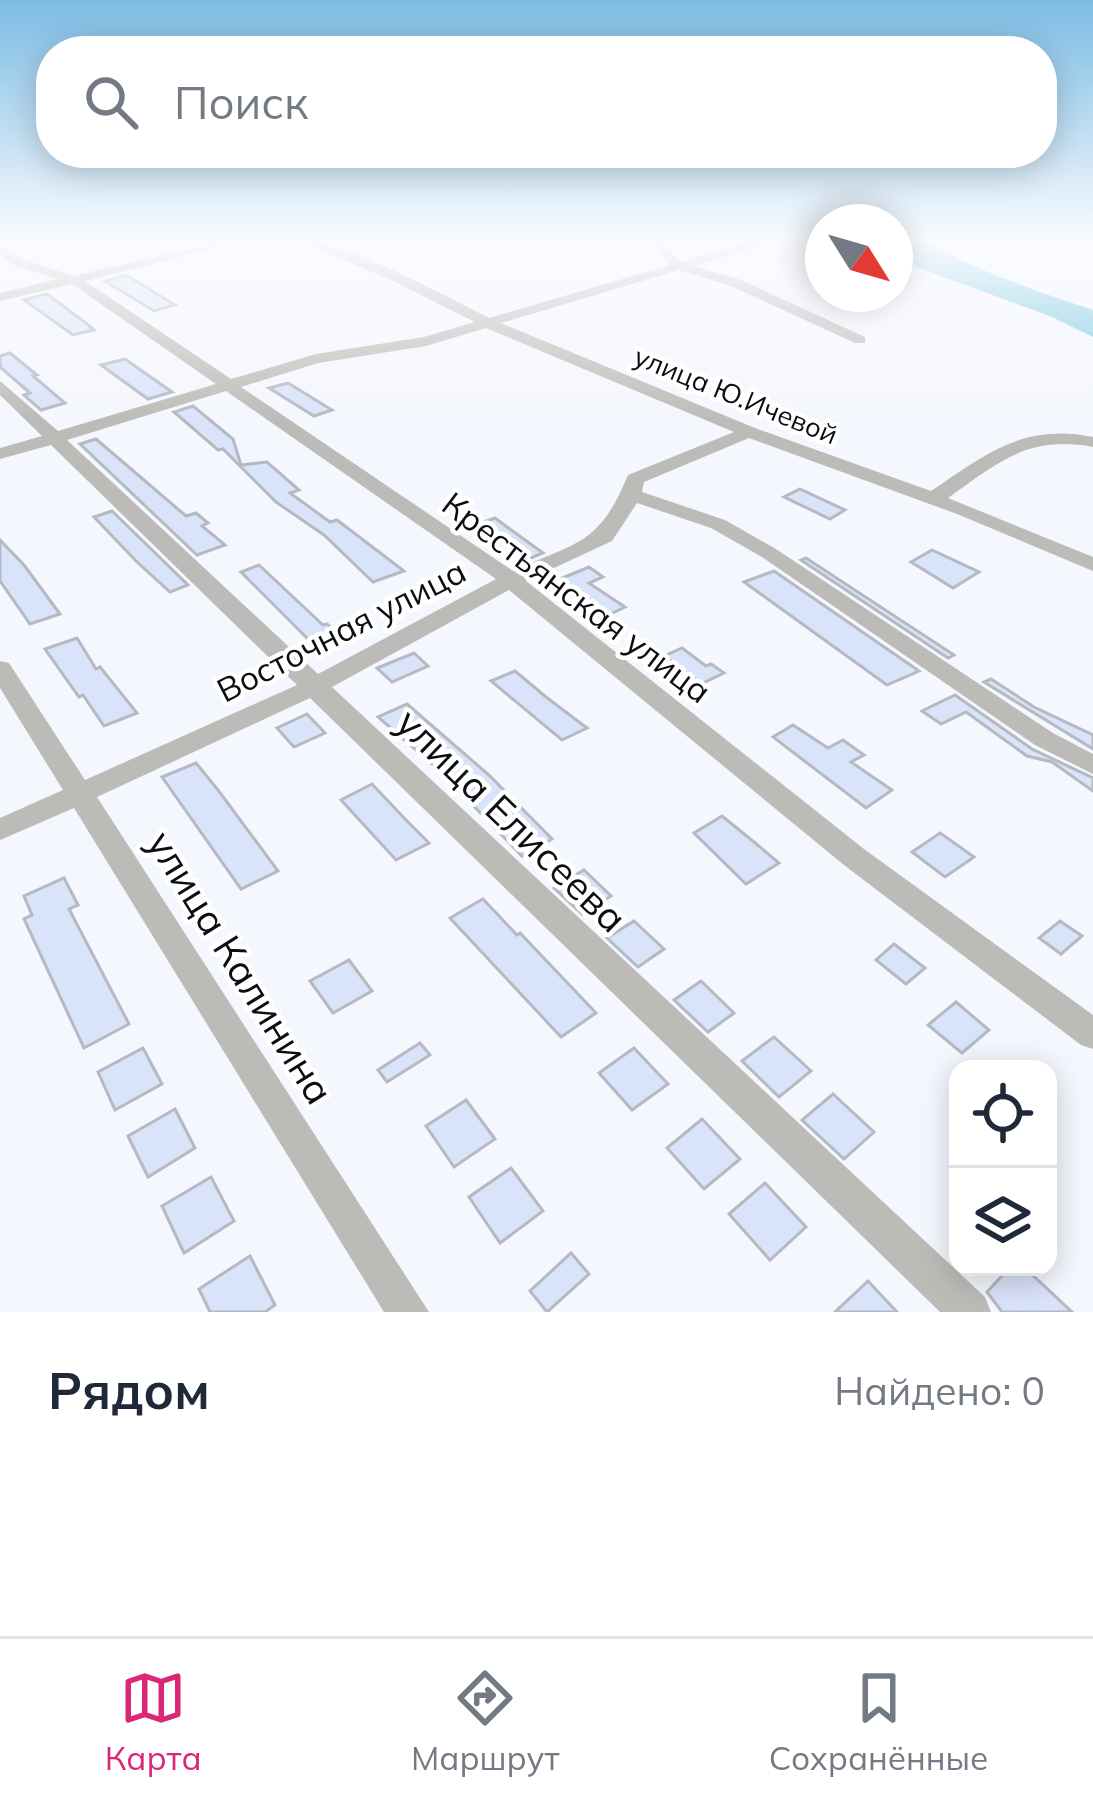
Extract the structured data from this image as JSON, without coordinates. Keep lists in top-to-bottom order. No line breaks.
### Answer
{"streets":{"street":["улица Ю.Ичевой","Крестьянская улица","Восточная улица","улица Елисеева","улица Калинина"]},"crossings":[["улица Ю.Ичевой","Восточная улица"],["Крестьянская улица","Восточная улица"],["Восточная улица","улица Елисеева"],["Восточная улица","улица Калинина"]],"north":"bottom right","page":{"search":"Поиск","heading":["Рядом","Найдено: 0"],"nav":["Карта","Маршрут","Сохранённые"]}}
